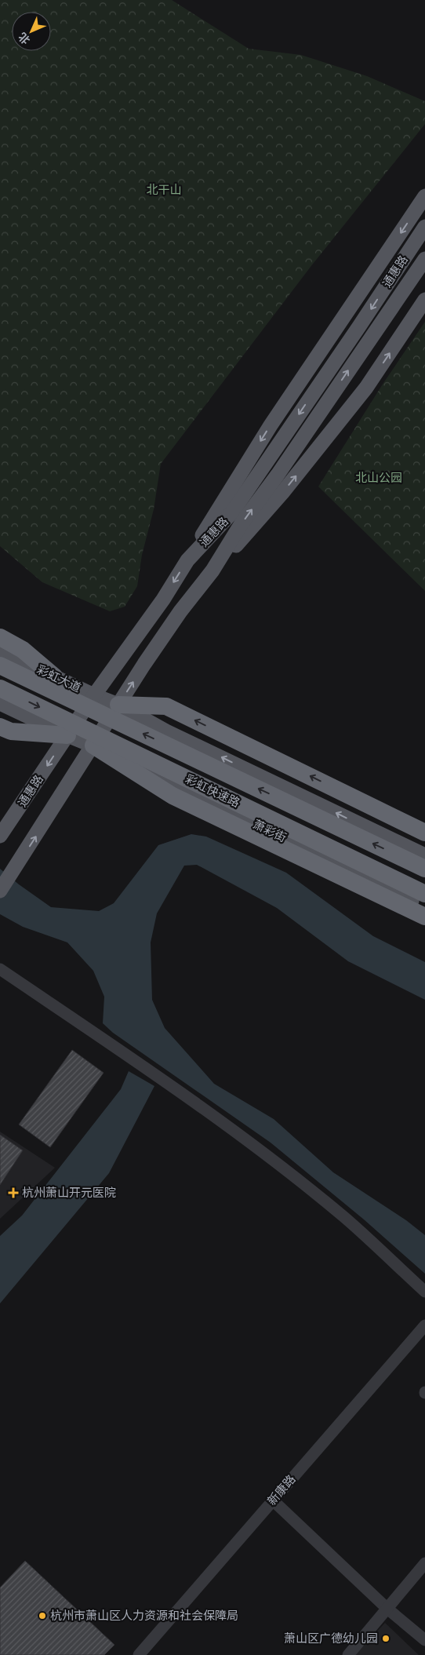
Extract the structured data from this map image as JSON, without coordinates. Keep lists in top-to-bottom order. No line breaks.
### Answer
{"streets":{"highway":["彩虹快速路"],"main road":["通惠路","彩虹大道","萧彩街"],"street":["新康路"]},"crossings":[["通惠路","彩虹大道"],["通惠路","萧彩街"]],"parks":["北干山","北山公园"],"places":{"health":["杭州萧山开元医院"],"other":["杭州市萧山区人力资源和社会保障局","萧山区广德幼儿园"]},"north":"bottom left"}
